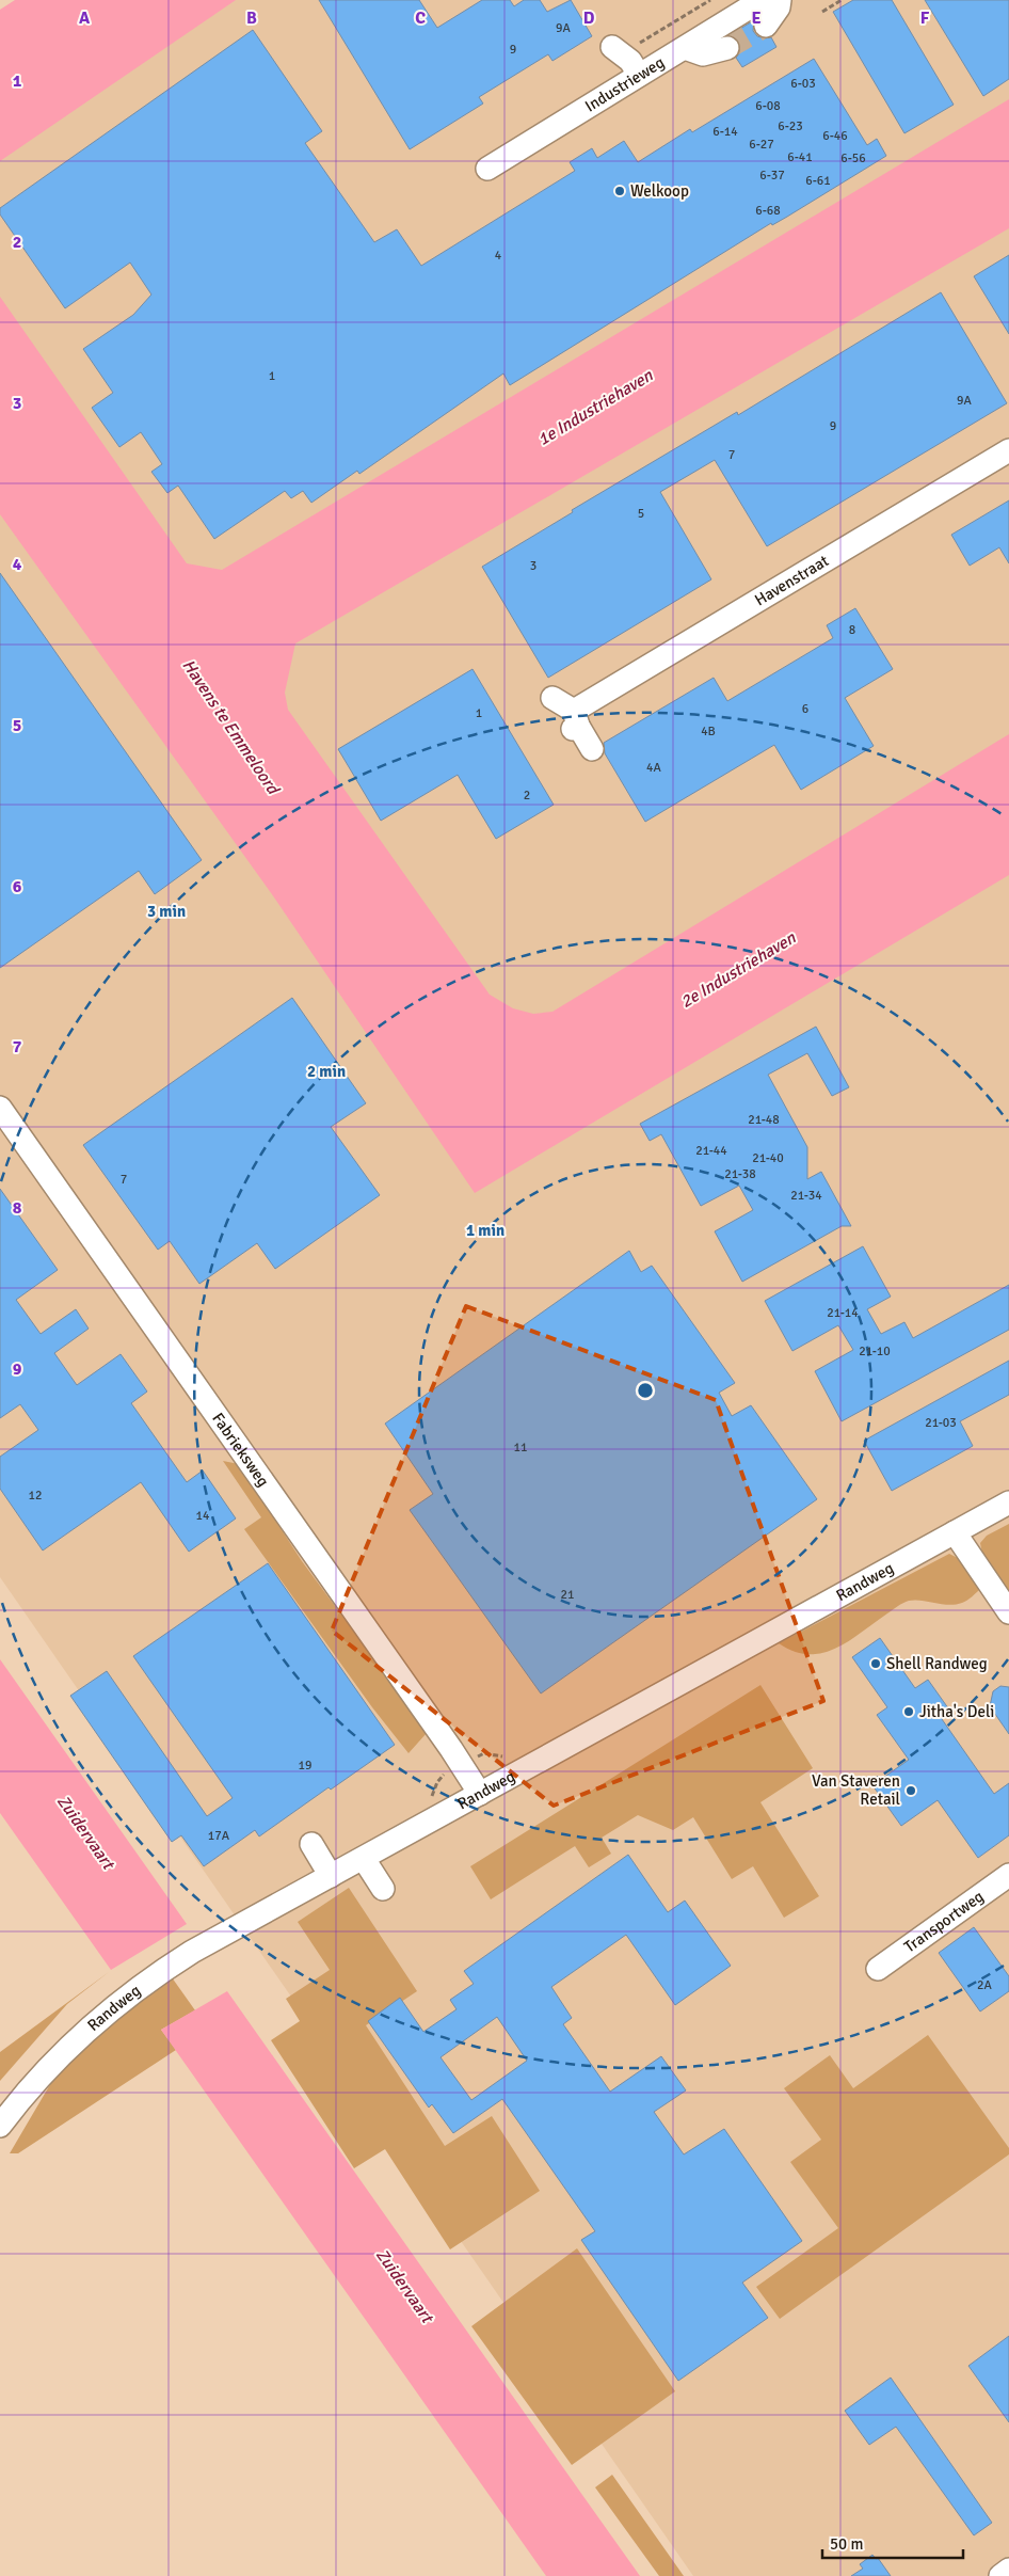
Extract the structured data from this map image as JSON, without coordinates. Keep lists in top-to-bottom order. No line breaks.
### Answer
{"streets":{"street":["Industrieweg","Havenstraat","Fabrieksweg","Randweg","Transportweg"]},"crossings":[["Fabrieksweg","Randweg"]],"water":["1e Industriehaven","Havens te Emmeloord","2e Industriehaven","Zuidervaart"],"places":["Welkoop","Shell Randweg","Jitha's Deli","Van Staveren Retail"],"house_numbers":["9A","9","6-03","6-08","6-23","6-14","6-46","6-27","6-41","6-56","6-37","6-61","6-68","4","1","9A","9","7","5","3","8","6","1","4B","4A","2","21-48","21-44","21-40","21-38","7","21-34","21-14","21-10","21-03","11","12","14","21","19","17A","2A"],"scale_bar":"50 m","grid":{"columns":["A","B","C","D","E","F"],"rows":["1","2","3","4","5","6","7","8","9"]},"rings":["3 min","2 min","1 min"]}
